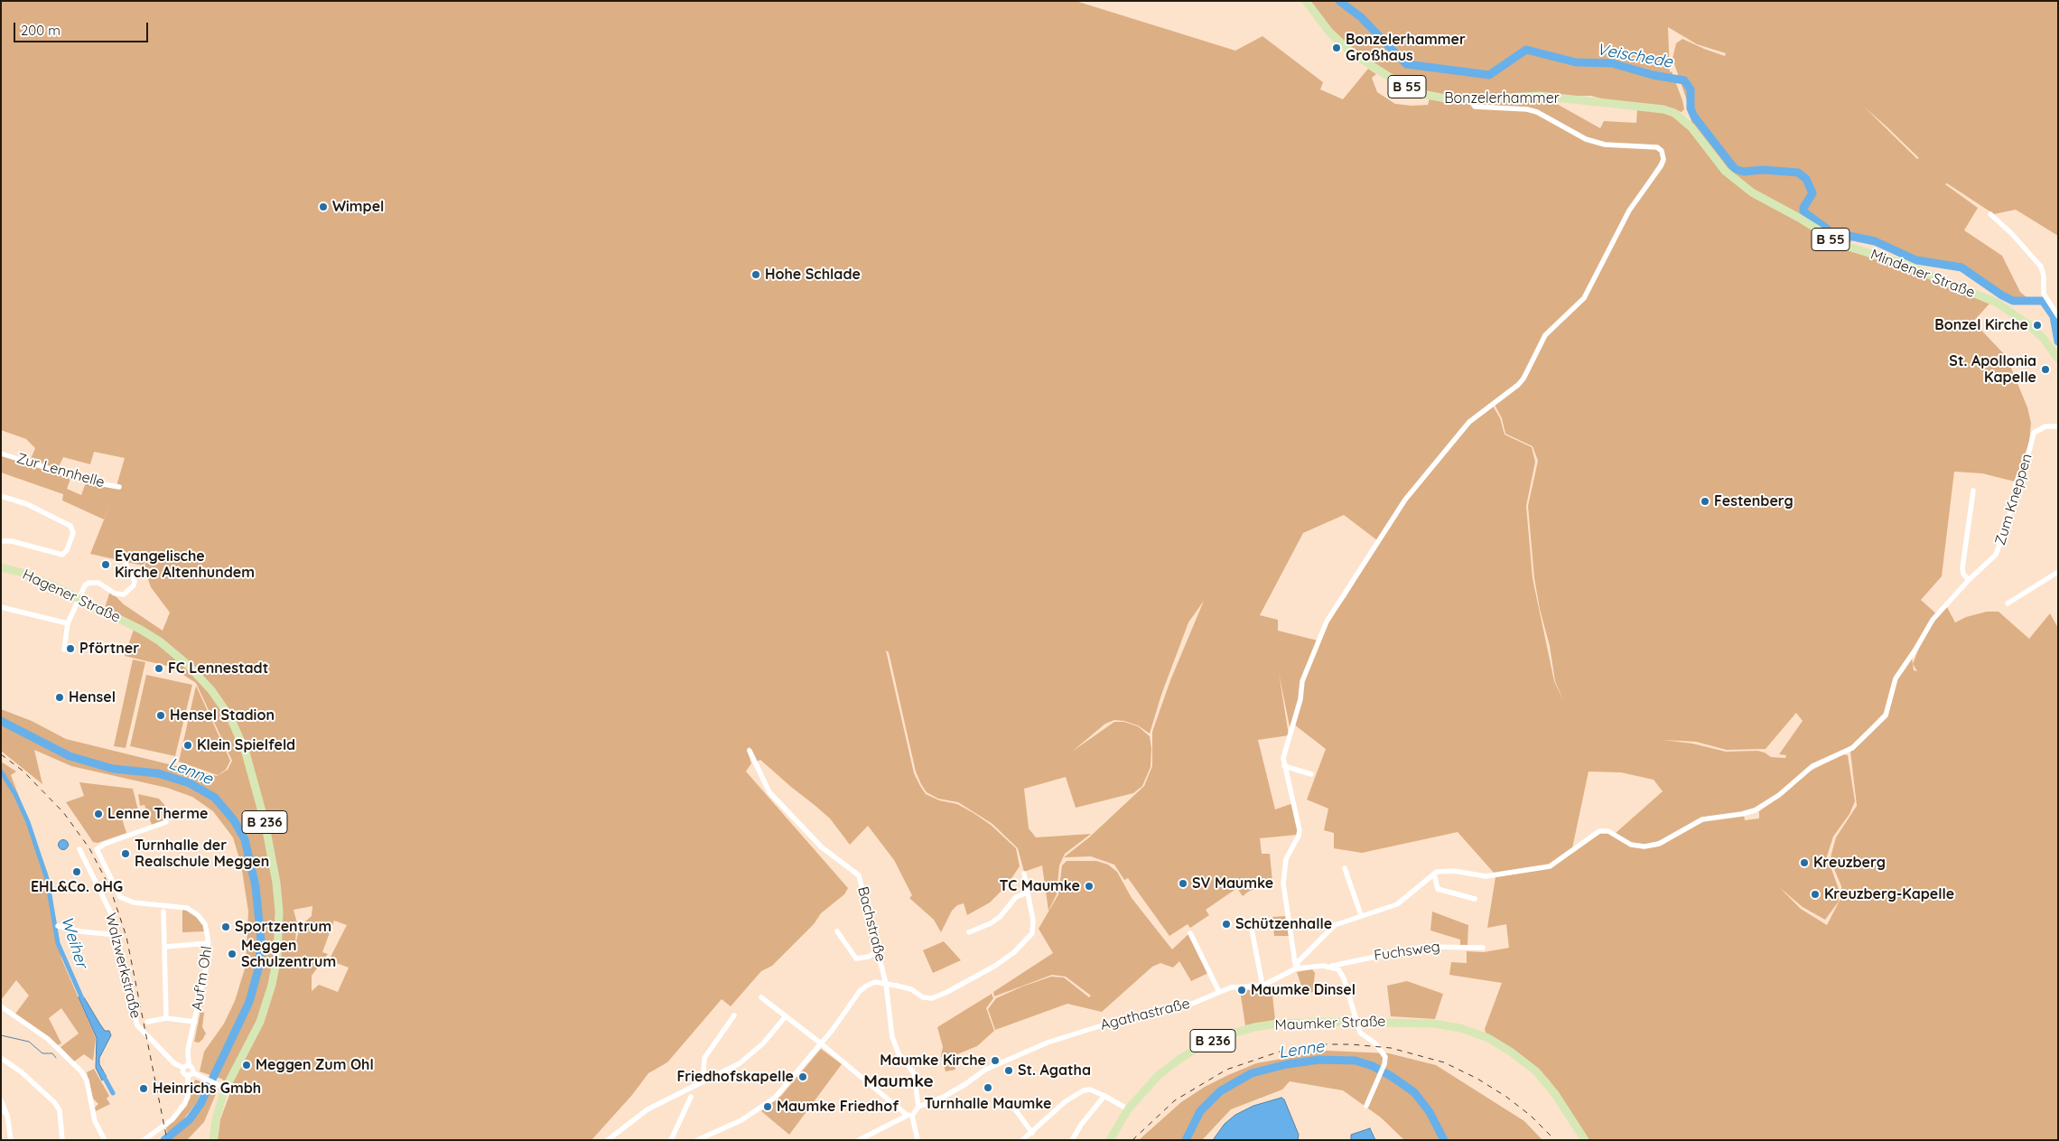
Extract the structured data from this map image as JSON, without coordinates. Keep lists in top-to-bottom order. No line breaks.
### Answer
{"streets":{"main road":["B 55","Bonzelerhammer","Mindener Straße","Hagener Straße","B 236","Maumker Straße"],"street":["Zur Lennhelle","Zum Kneppen","Bachstraße","Fuchsweg","Walzwerkstraße","Auf'm Ohl","Agathastraße"]},"crossings":[["Bonzelerhammer","Mindener Straße"],["Hagener Straße","B 236"],["Bachstraße","Agathastraße"],["Fuchsweg","Agathastraße"]],"districts":["Maumke"],"water":["Veischede","Lenne","Weiher"],"places":["Bonzelerhammer Großhaus","Wimpel","Hohe Schlade","Bonzel Kirche","St. Apollonia Kapelle","Festenberg","Evangelische Kirche Altenhundem","Pförtner","FC Lennestadt","Hensel","Hensel Stadion","Klein Spielfeld","Lenne Therme","Turnhalle der Realschule Meggen","Kreuzberg","EHL&Co. oHG","SV Maumke","TC Maumke","Kreuzberg-Kapelle","Schützenhalle","Sportzentrum","Meggen Schulzentrum","Maumke Dinsel","Maumke Kirche","Meggen Zum Ohl","St. Agatha","Friedhofskapelle","Turnhalle Maumke","Heinrichs Gmbh","Maumke Friedhof"],"scale_bar":"200 m"}
